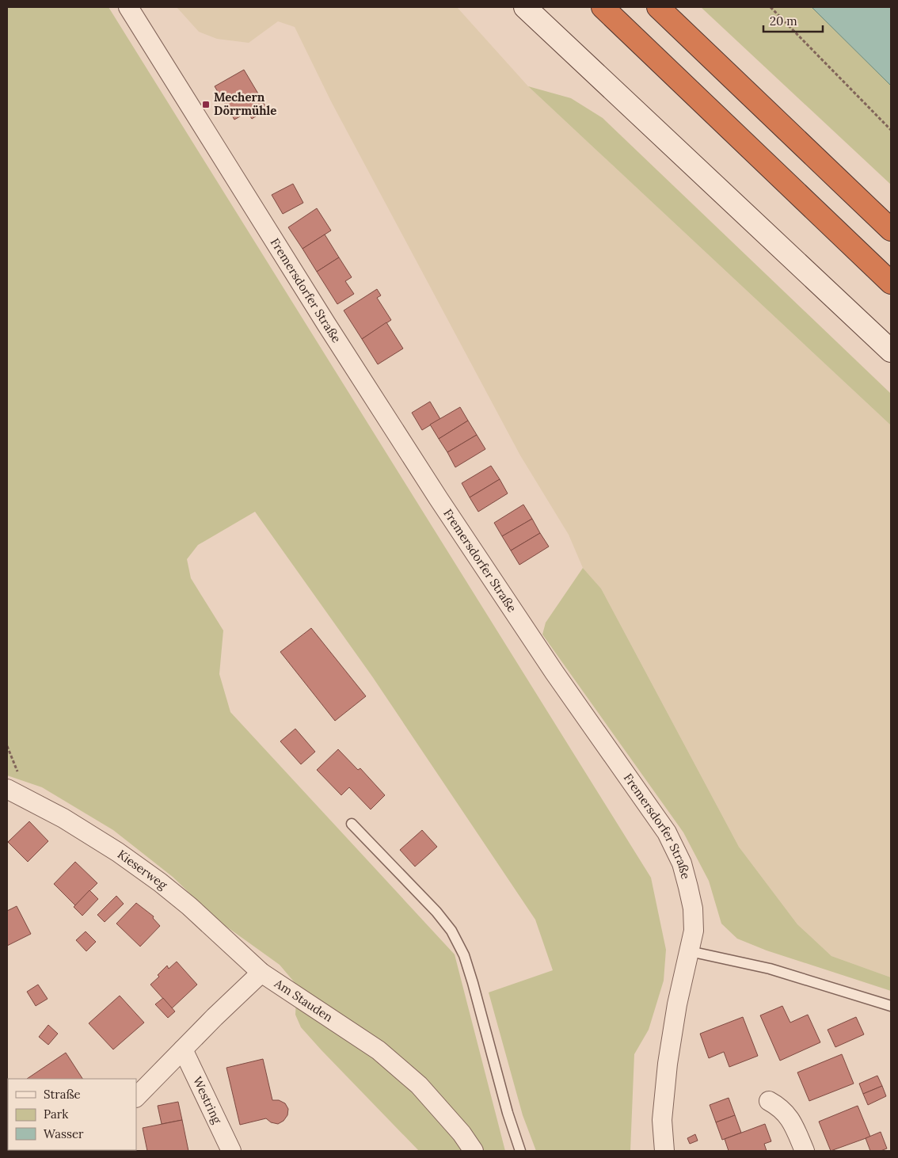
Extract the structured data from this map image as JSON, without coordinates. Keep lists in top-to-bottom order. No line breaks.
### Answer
{"streets":{"street":["Fremersdorfer Straße","Kieserweg","Am Stauden","Westring"]},"crossings":[["Kieserweg","Am Stauden"]],"places":{"transit":["Mechern Dörrmühle"]},"legend":["Straße","Park","Wasser"],"scale_bar":"20 m"}
